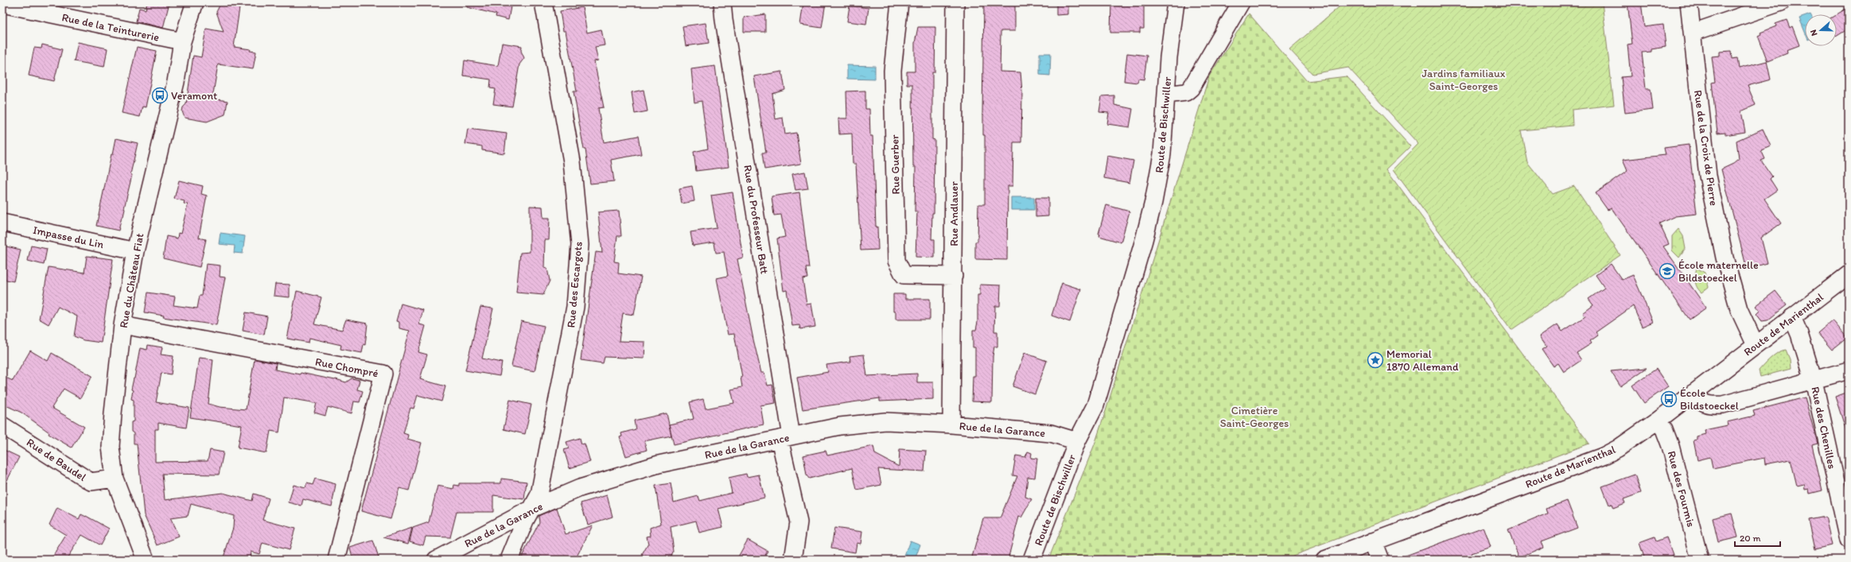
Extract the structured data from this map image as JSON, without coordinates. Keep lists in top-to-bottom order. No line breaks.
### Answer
{"streets":{"street":["Rue de la Teinturerie","Route de Bischwiller","Rue de la Croix de Pierre","Rue Guerber","Rue Andlauer","Rue du Professeur Batt","Impasse du Lin","Rue du Château Fiat","Rue des Escargots","Route de Marienthal","Rue Chompré","Rue des Chenilles","Rue de la Garance","Rue de Baudel","Rue des Fourmis"]},"crossings":[["Rue de la Teinturerie","Rue du Château Fiat"],["Route de Bischwiller","Rue de la Garance"],["Rue de la Croix de Pierre","Route de Marienthal"],["Rue Guerber","Rue Andlauer"],["Rue Andlauer","Rue de la Garance"],["Rue du Professeur Batt","Rue de la Garance"],["Impasse du Lin","Rue du Château Fiat"],["Rue du Château Fiat","Rue Chompré"],["Rue du Château Fiat","Rue de Baudel"],["Rue des Escargots","Rue de la Garance"],["Route de Marienthal","Rue des Chenilles"],["Route de Marienthal","Rue des Fourmis"]],"parks":["Jardins familiaux Saint-Georges","Cimetière Saint-Georges"],"places":{"bus stop":["Veramont","École Bildstoeckel"],"school or university":["École maternelle Bildstoeckel"],"place":["Memorial 1870 Allemand"]},"scale_bar":"20 m","north":"left"}
